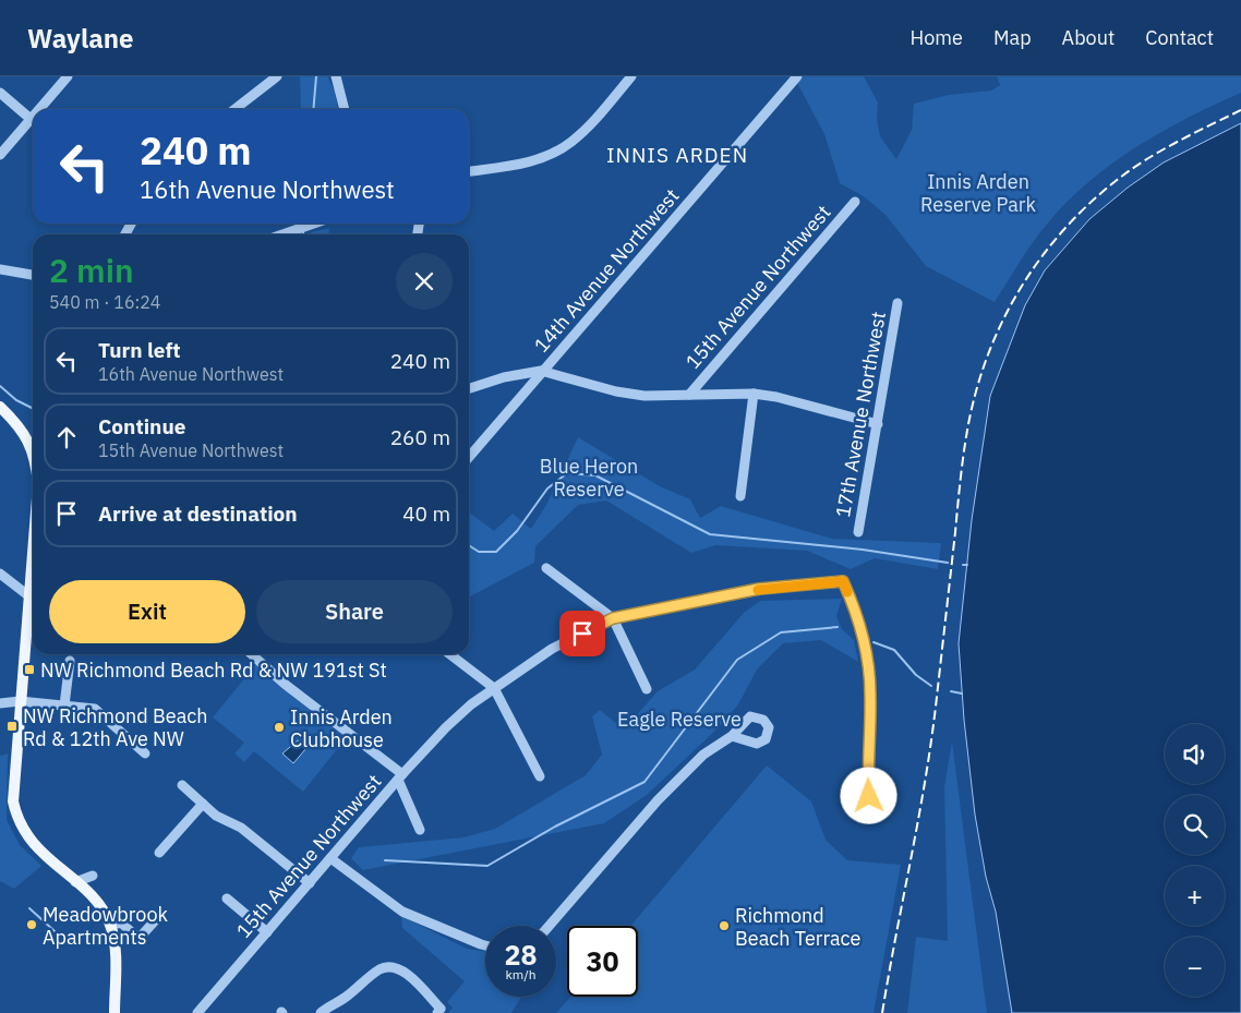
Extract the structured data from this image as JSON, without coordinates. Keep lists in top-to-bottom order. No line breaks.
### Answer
{"streets":{"street":["14th Avenue Northwest","15th Avenue Northwest","17th Avenue Northwest"]},"districts":["INNIS ARDEN"],"parks":["Innis Arden Reserve Park","Blue Heron Reserve","Eagle Reserve"],"places":{"transit":["NW Richmond Beach Rd & NW 191st St","NW Richmond Beach Rd & 12th Ave NW"],"other":["Innis Arden Clubhouse","Meadowbrook Apartments","Richmond Beach Terrace"]},"page":{"header":"Waylane","nav":["Home","Map","About","Contact"],"turn":["240 m","16th Avenue Northwest"],"heading":["2 min","540 m · 16:24"],"list":[{"name":"Turn left","note":"16th Avenue Northwest","value":"240 m"},{"name":"Continue","note":"15th Avenue Northwest","value":"260 m"},{"name":"Arrive at destination","value":"40 m"}],"buttons":["Exit","Share"],"map_buttons":["+","−"],"speed":"28 km/h","limit":"30"}}
